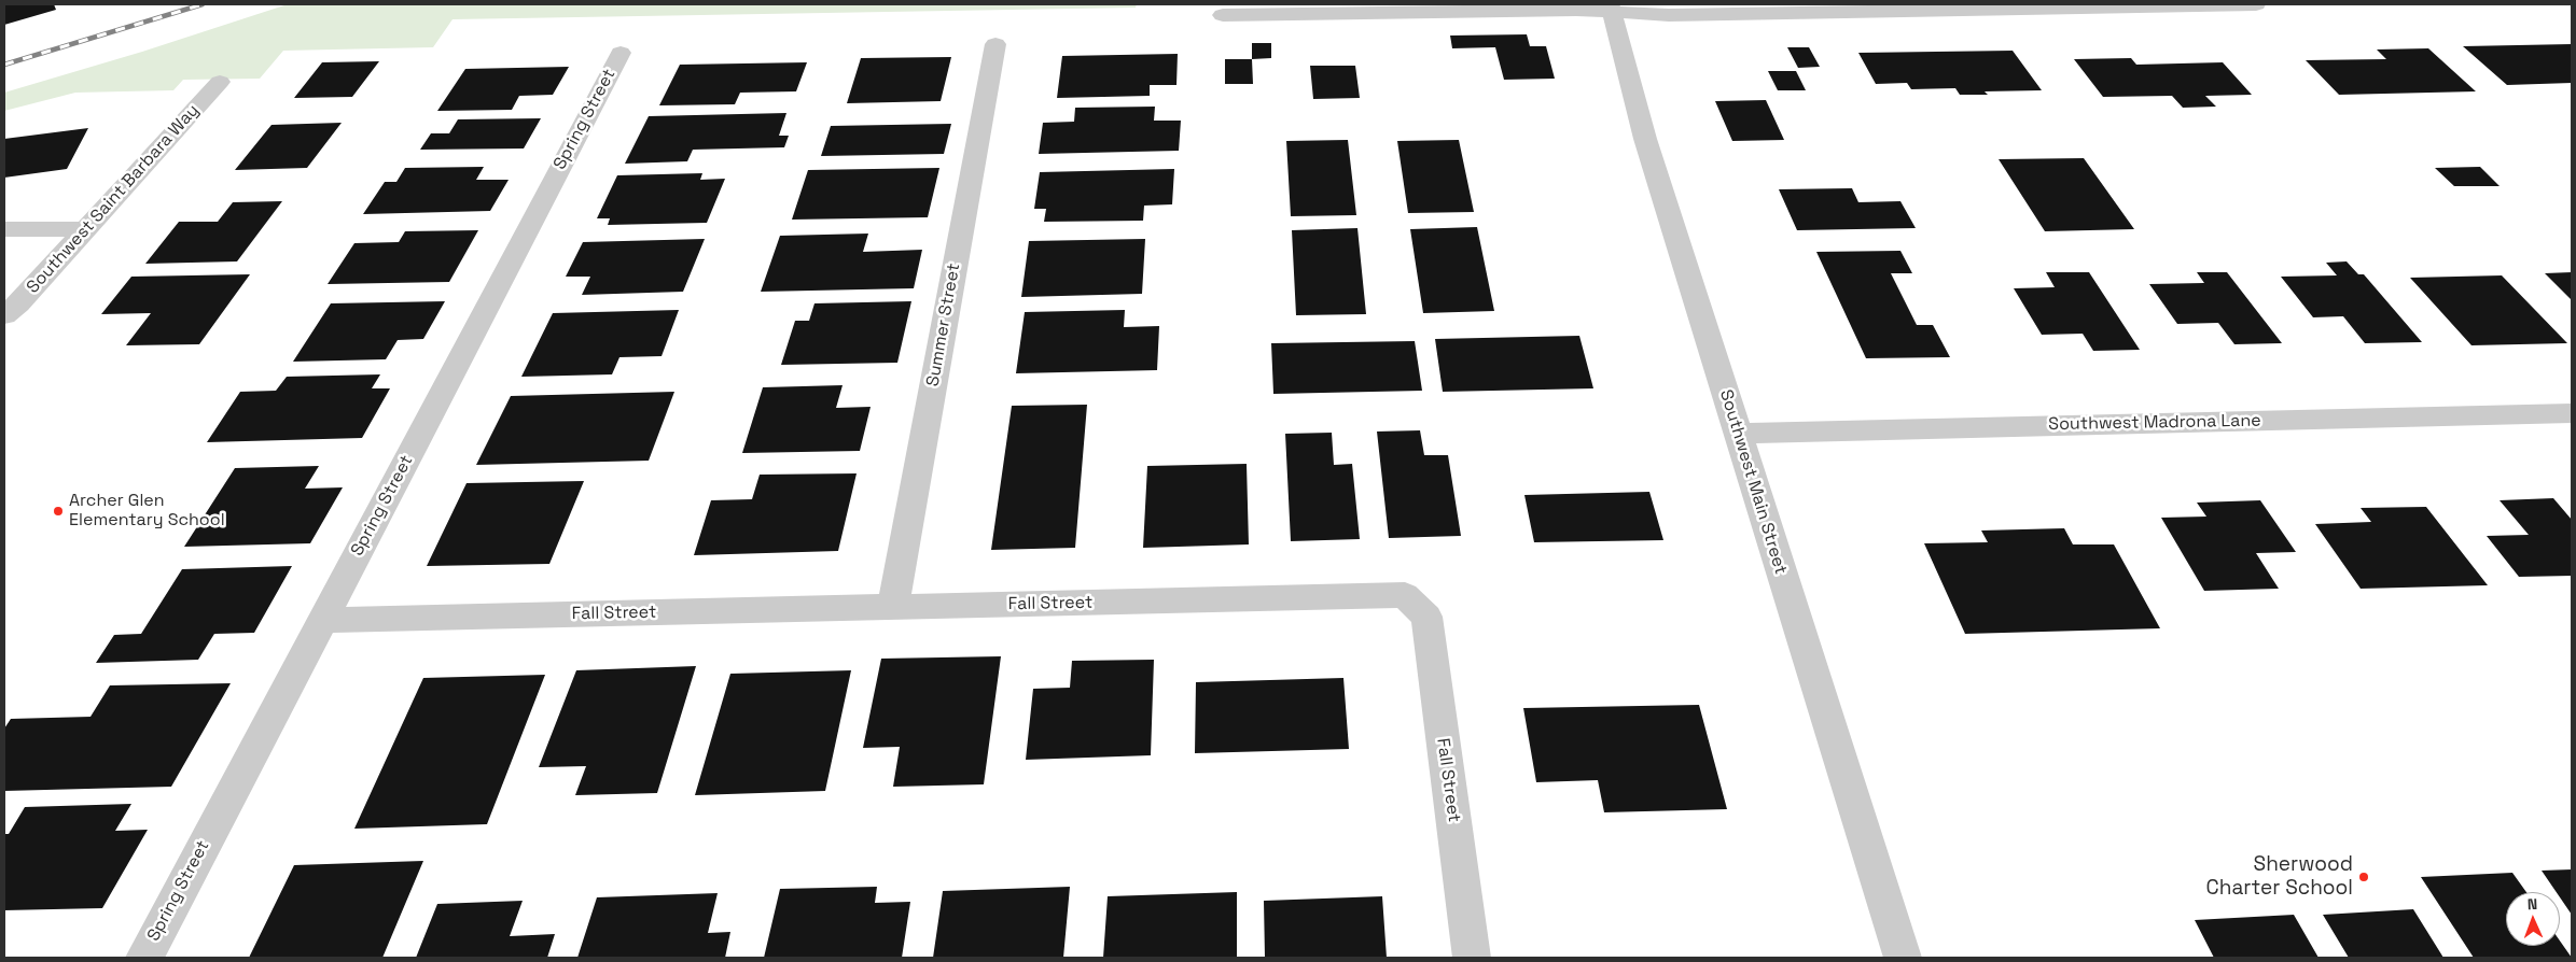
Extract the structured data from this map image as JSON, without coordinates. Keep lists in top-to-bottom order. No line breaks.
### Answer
{"streets":{"street":["Spring Street","Southwest Saint Barbara Way","Summer Street","Southwest Madrona Lane","Southwest Main Street","Fall Street"]},"crossings":[["Spring Street","Fall Street"],["Summer Street","Fall Street"],["Southwest Madrona Lane","Southwest Main Street"]],"places":["Archer Glen Elementary School","Sherwood Charter School"],"north":"top"}
